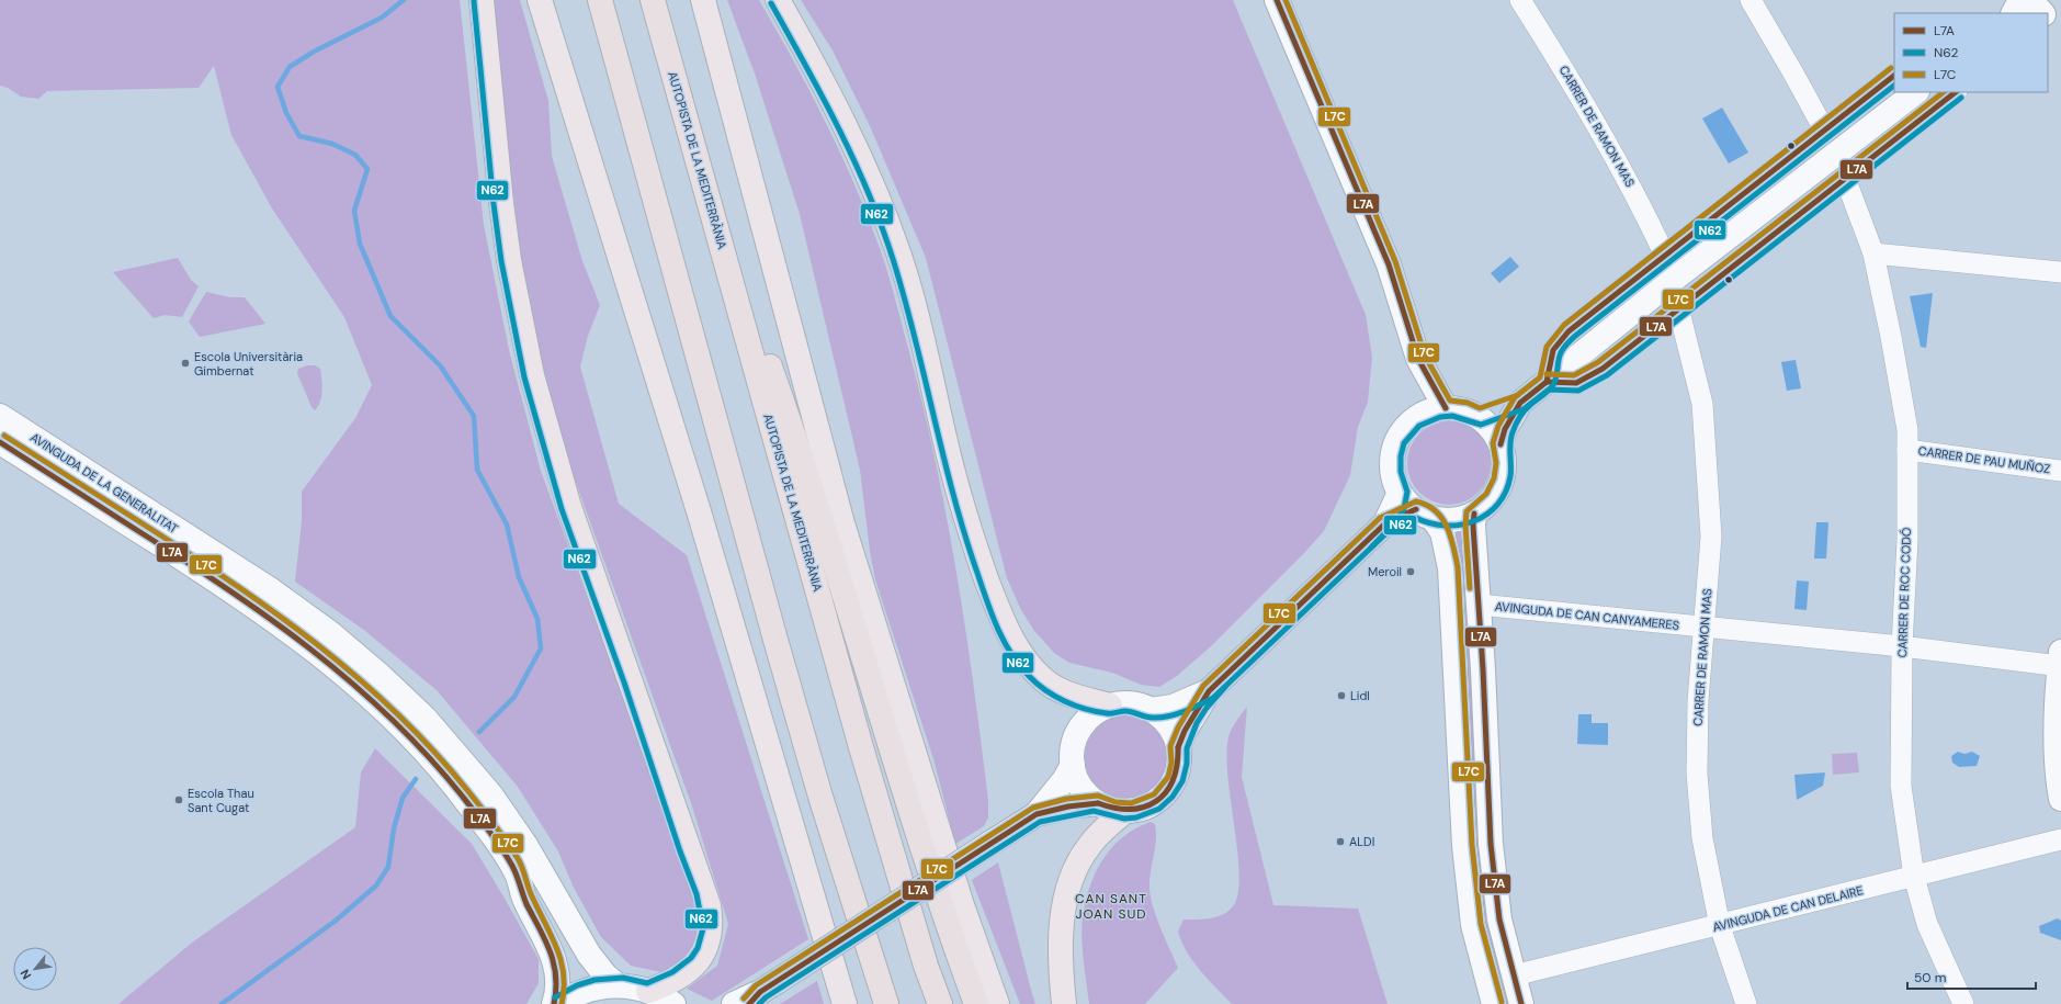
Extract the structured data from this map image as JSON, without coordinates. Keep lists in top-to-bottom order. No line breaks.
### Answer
{"streets":{"highway":["AUTOPISTA DE LA MEDITERRÀNIA"],"street":["CARRER DE RAMON MAS","CARRER DE PAU MUÑOZ","AVINGUDA DE LA GENERALITAT","CARRER DE ROC CODÓ","AVINGUDA DE CAN CANYAMERES","AVINGUDA DE CAN DELAIRE"]},"crossings":[["CARRER DE RAMON MAS","AVINGUDA DE CAN CANYAMERES"],["CARRER DE RAMON MAS","AVINGUDA DE CAN DELAIRE"],["CARRER DE PAU MUÑOZ","CARRER DE ROC CODÓ"],["CARRER DE ROC CODÓ","AVINGUDA DE CAN CANYAMERES"],["CARRER DE ROC CODÓ","AVINGUDA DE CAN DELAIRE"]],"districts":["CAN SANT JOAN SUD"],"places":["Escola Universitària Gimbernat","Meroil","Lidl","Escola Thau Sant Cugat","ALDI"],"lines":["transit line L7A","transit line L7C","transit line N62"],"legend":["L7A","N62","L7C"],"scale_bar":"50 m","north":"bottom left"}
